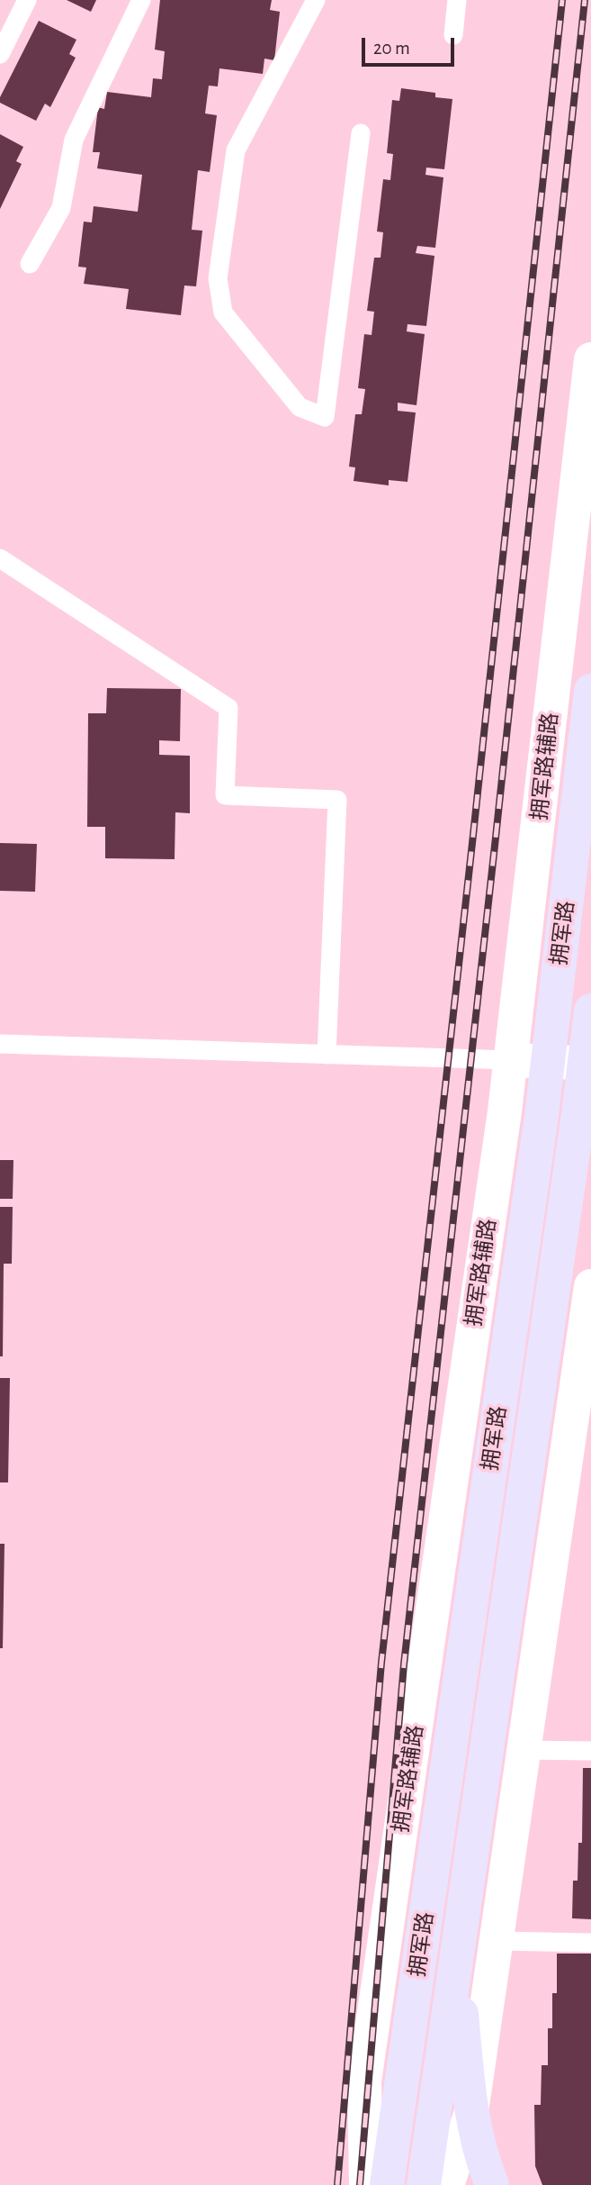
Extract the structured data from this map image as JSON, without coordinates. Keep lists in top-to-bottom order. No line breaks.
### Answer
{"streets":{"main road":["拥军路"],"street":["拥军路辅路"]},"scale_bar":"20 m"}
